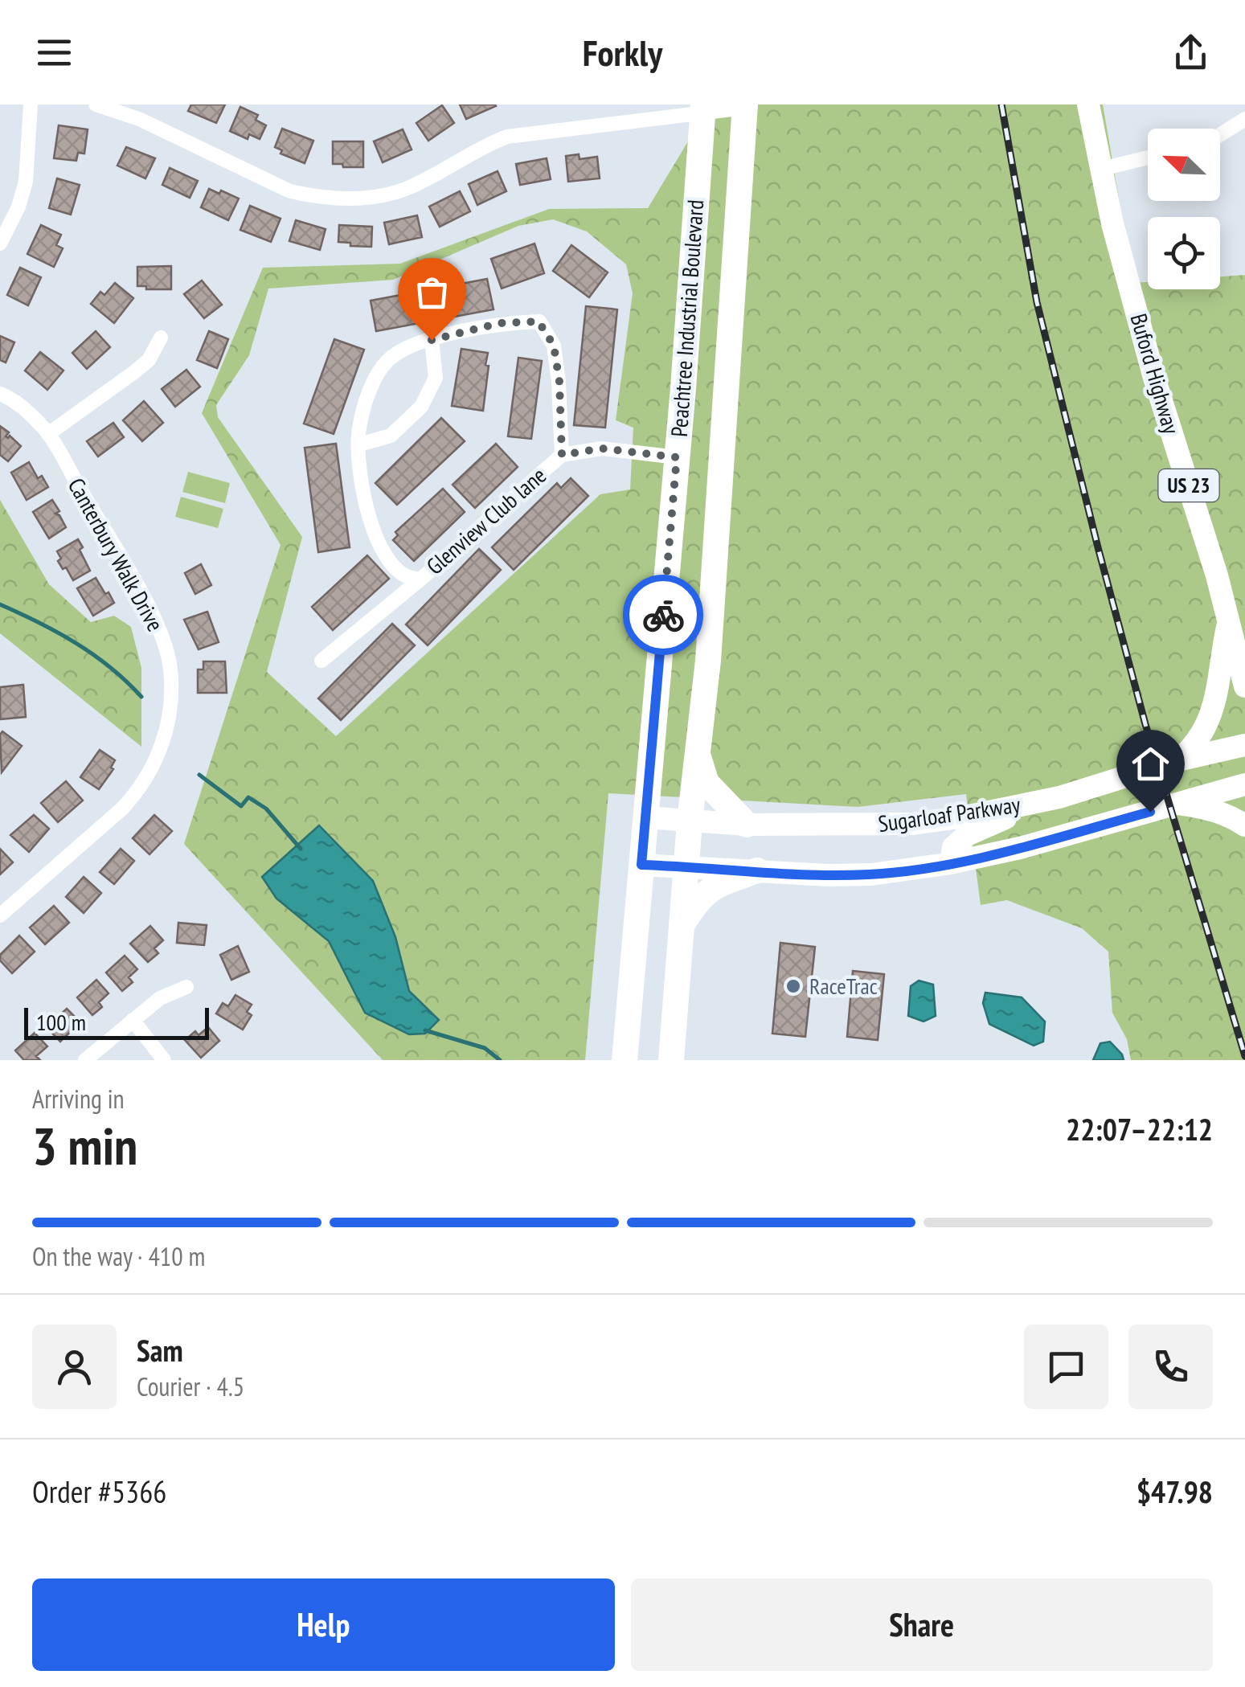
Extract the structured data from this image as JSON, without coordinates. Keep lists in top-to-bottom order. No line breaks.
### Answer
{"streets":{"highway":["Peachtree Industrial Boulevard"],"main road":["Buford Highway","US 23","Sugarloaf Parkway"],"street":["Glenview Club lane","Canterbury Walk Drive"]},"crossings":[["Peachtree Industrial Boulevard","Glenview Club lane"],["Peachtree Industrial Boulevard","Sugarloaf Parkway"]],"places":["RaceTrac"],"scale_bar":"100 m","north":"top left","page":{"header":"Forkly","scale":"100 m","heading":["3 min","Arriving in","22:07–22:12"],"panel":["Sam","Courier · 4.5","Order #5366","$47.98"],"bar":"On the way · 410 m","buttons":["Help","Share"]}}
